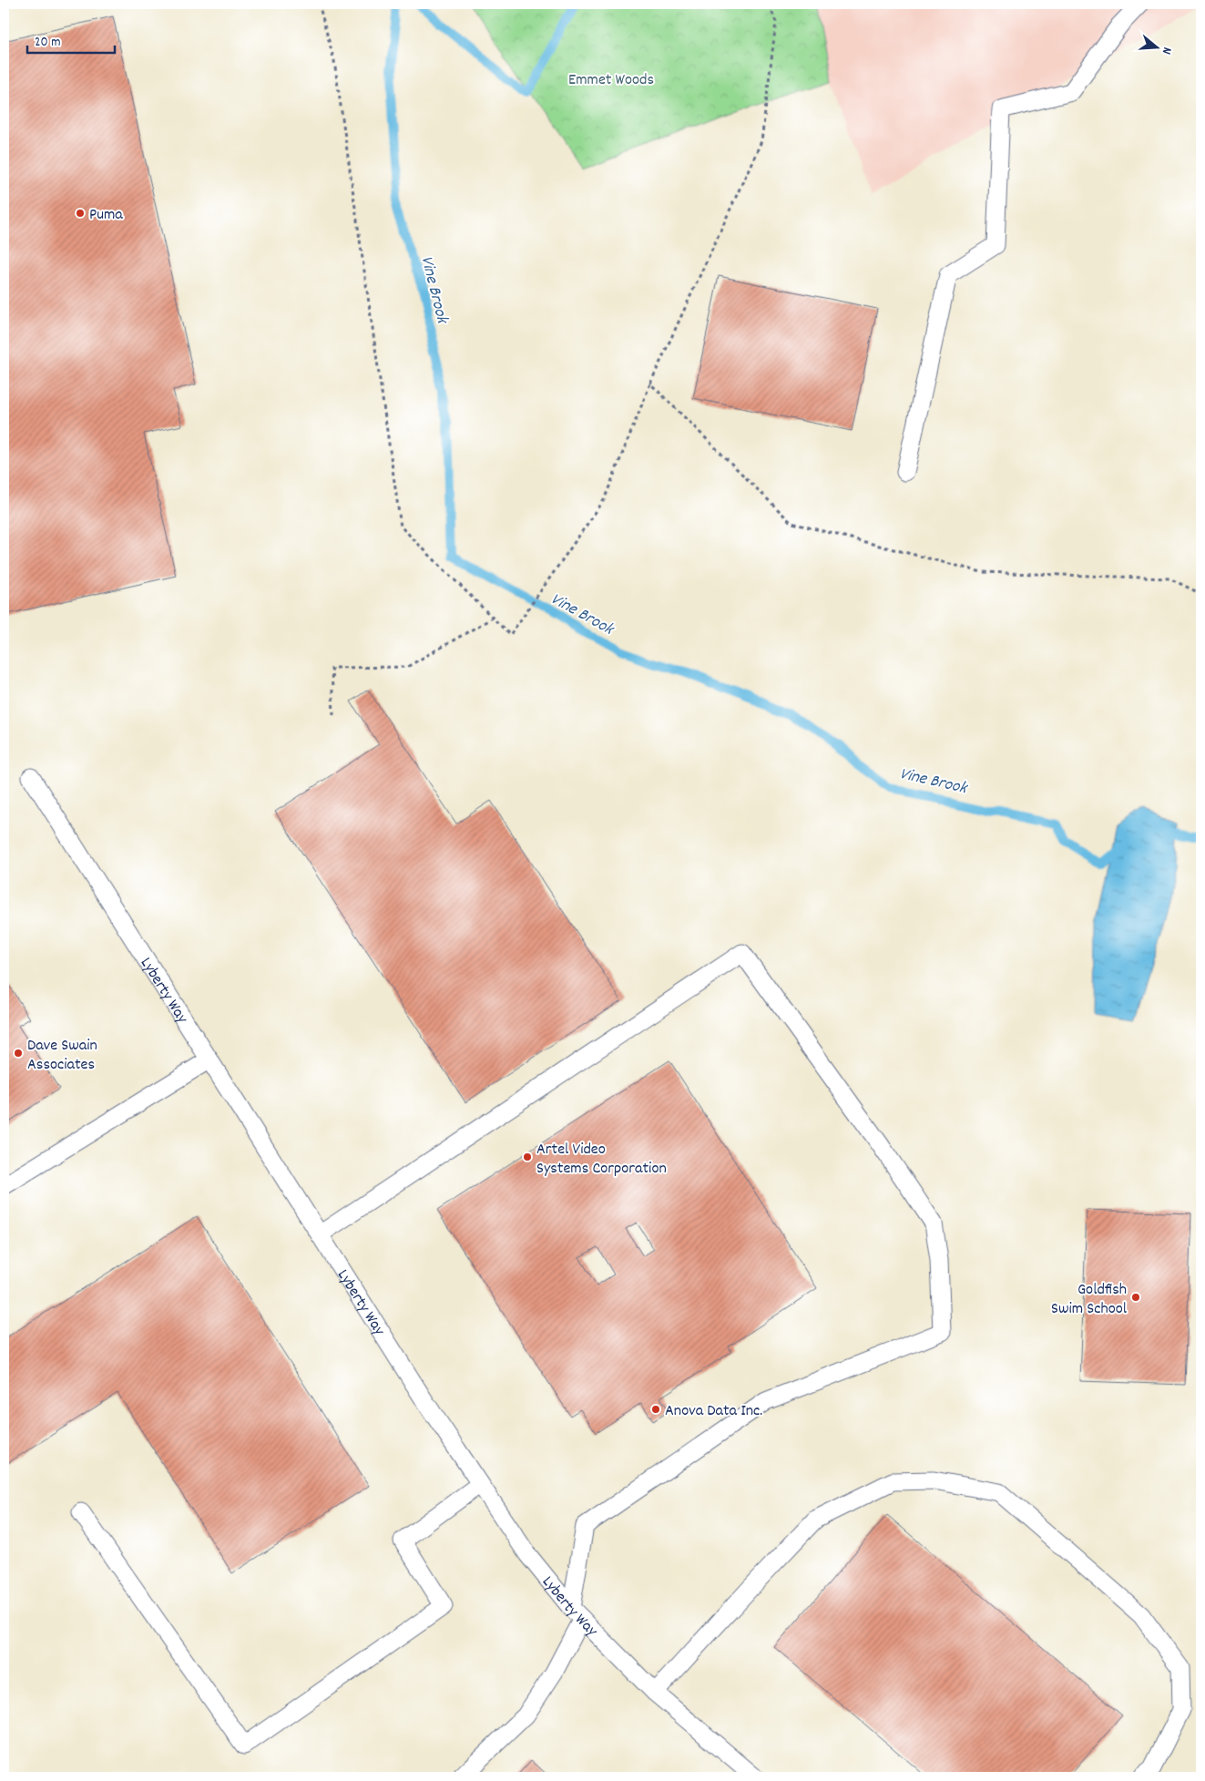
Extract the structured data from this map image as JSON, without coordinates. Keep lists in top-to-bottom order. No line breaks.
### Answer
{"streets":{"lane":["Lyberty Way"]},"water":["Vine Brook"],"parks":["Emmet Woods"],"places":["Puma","Dave Swain Associates","Artel Video Systems Corporation","Goldfish Swim School","Anova Data Inc."],"scale_bar":"20 m","north":"right"}
